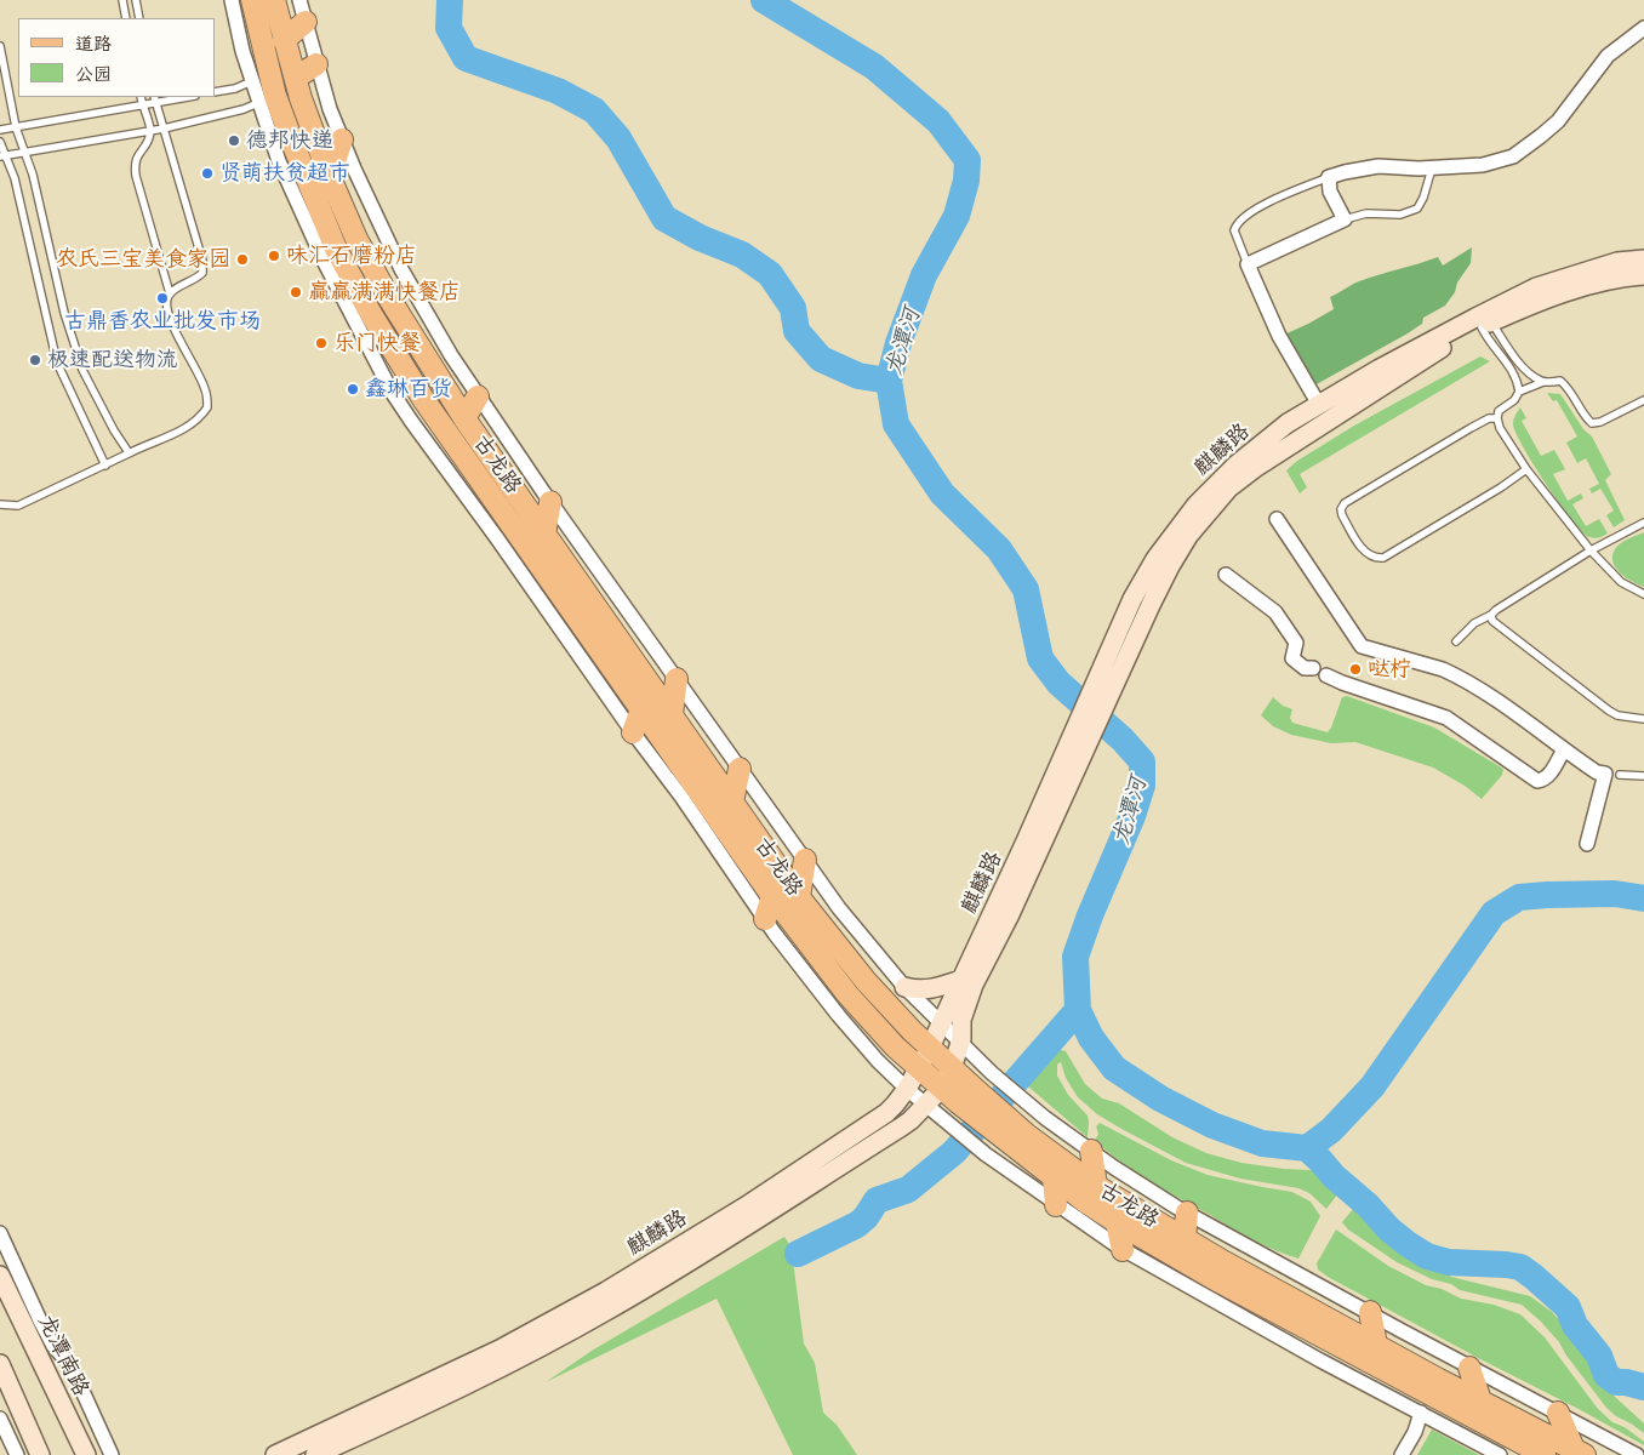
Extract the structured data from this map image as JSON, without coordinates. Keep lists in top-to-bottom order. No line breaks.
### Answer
{"streets":{"main road":["麒麟路","古龙路","龙潭南路"]},"crossings":[["麒麟路","古龙路"]],"water":["龙潭河"],"places":["德邦快递","贤萌扶贫超市","味汇石磨粉店","农氏三宝美食家园","赢赢满满快餐店","古鼎香农业批发市场","乐门快餐","极速配送物流","鑫琳百货","哒柠"],"legend":["道路","公园"]}
